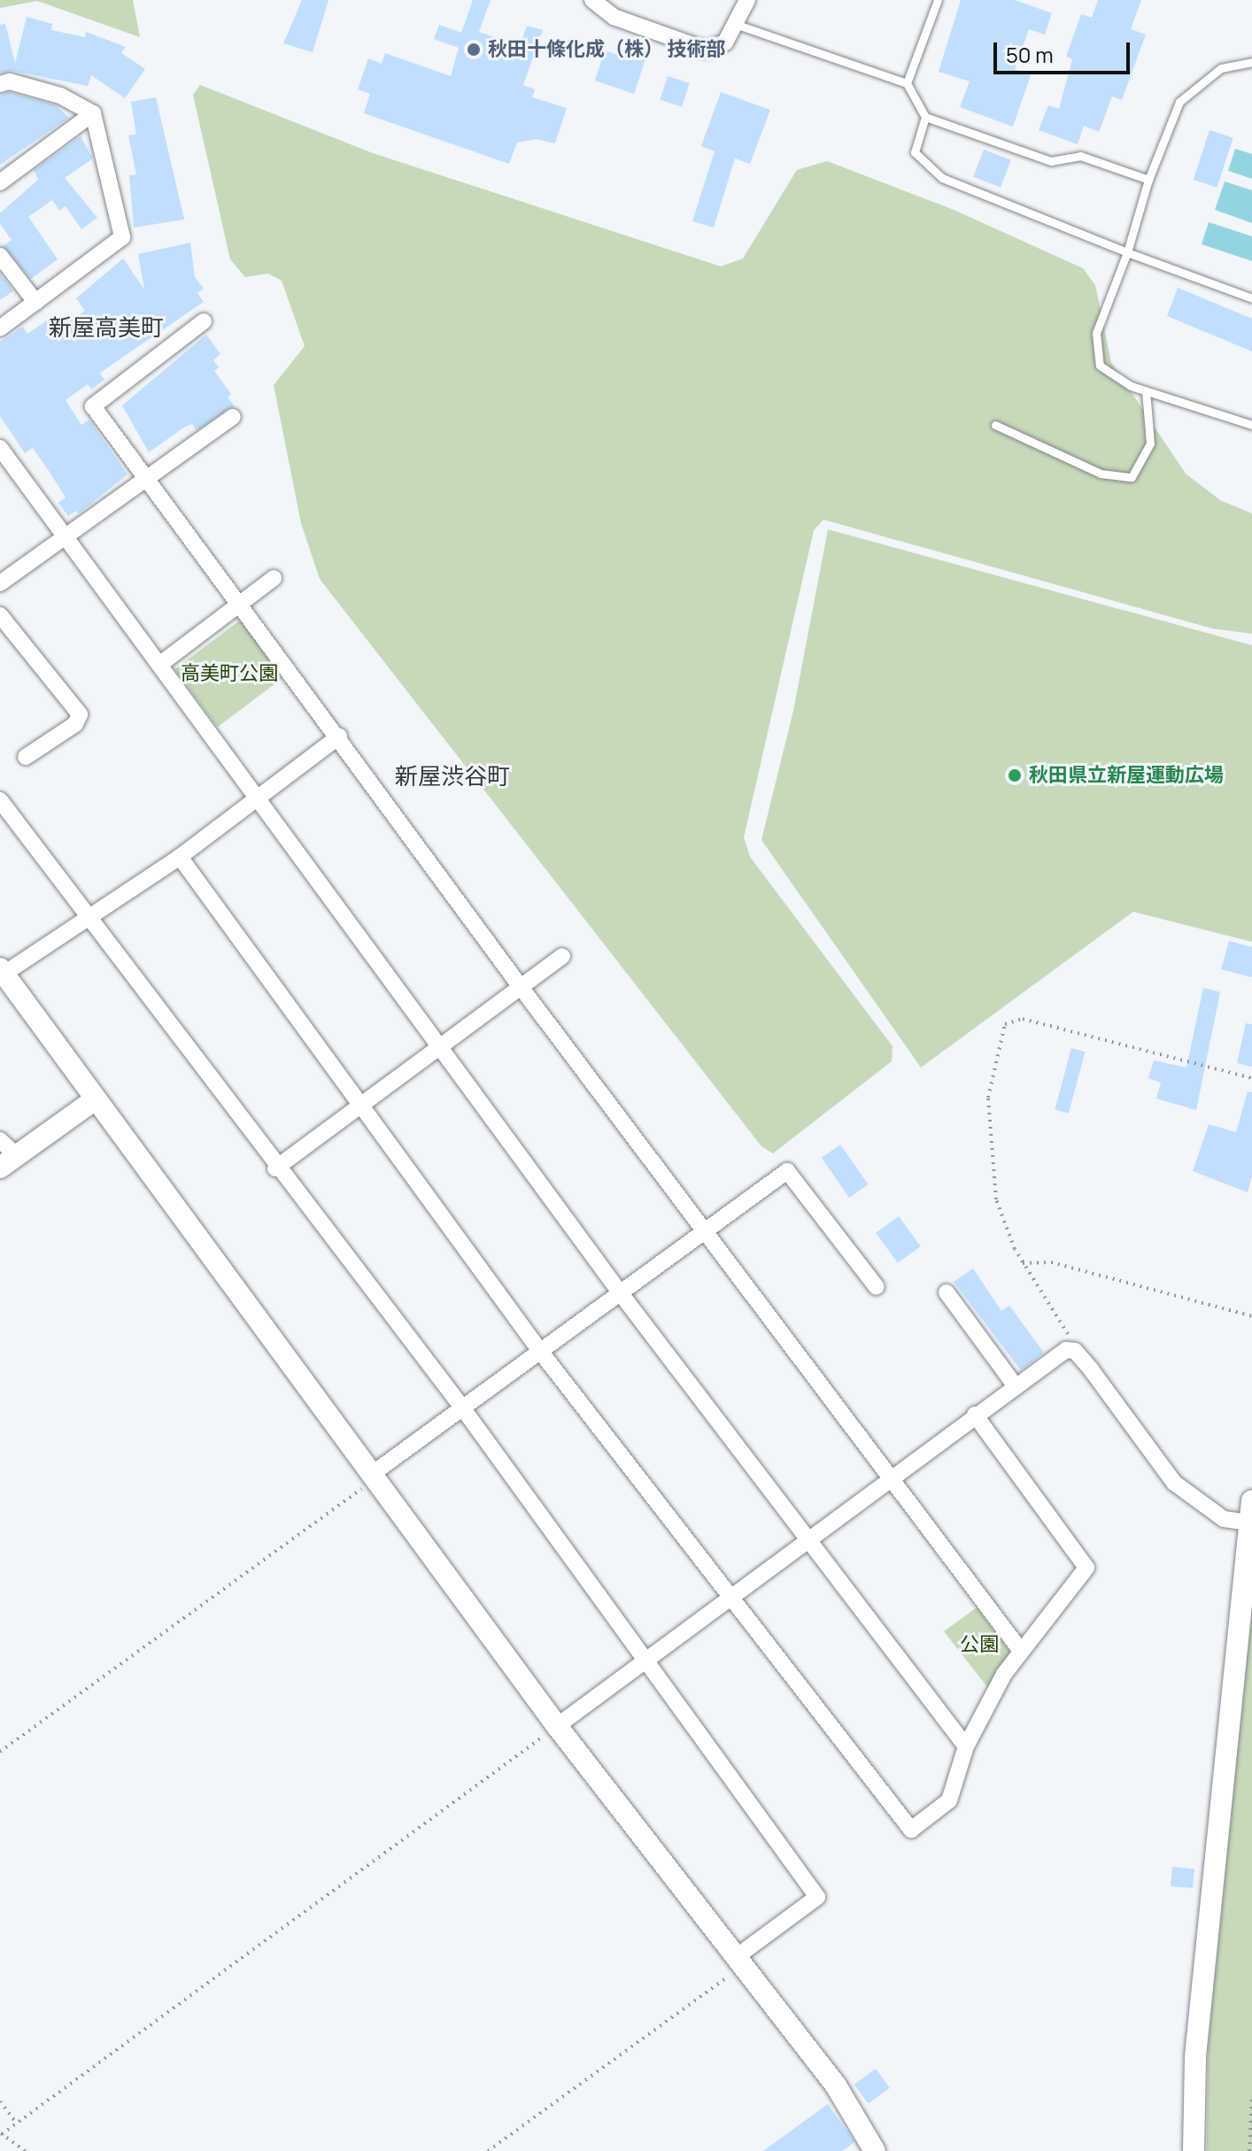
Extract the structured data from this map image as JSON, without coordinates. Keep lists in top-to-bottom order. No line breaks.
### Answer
{"districts":["新屋高美町","新屋渋谷町"],"parks":["高美町公園","公園"],"places":["秋田十條化成（株） 技術部","秋田県立新屋運動広場"],"scale_bar":"50 m"}
